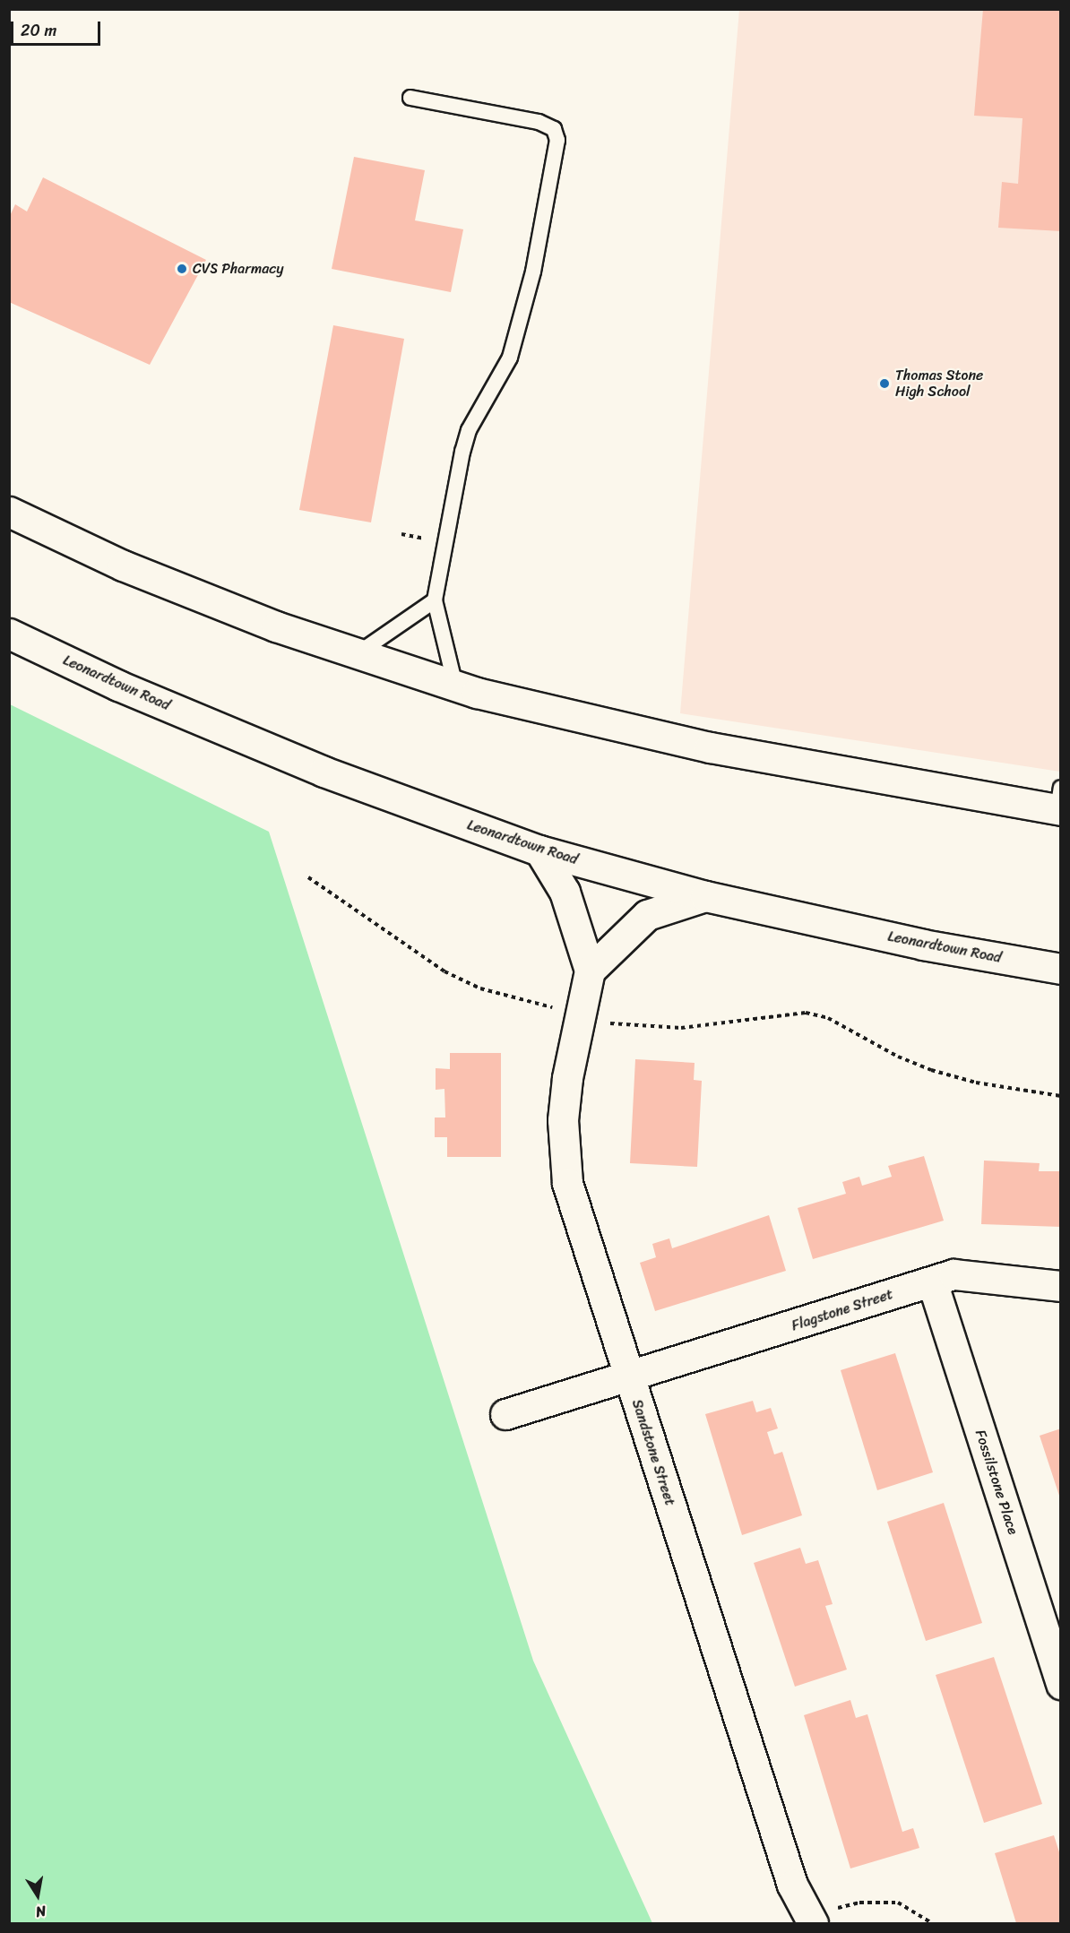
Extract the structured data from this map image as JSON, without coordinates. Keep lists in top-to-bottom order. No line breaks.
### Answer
{"streets":{"main road":["Leonardtown Road","Flagstone Street","Sandstone Street","Fossilstone Place"]},"crossings":[["Flagstone Street","Sandstone Street"],["Flagstone Street","Fossilstone Place"]],"places":["CVS Pharmacy","Thomas Stone High School"],"scale_bar":"20 m","north":"bottom"}
